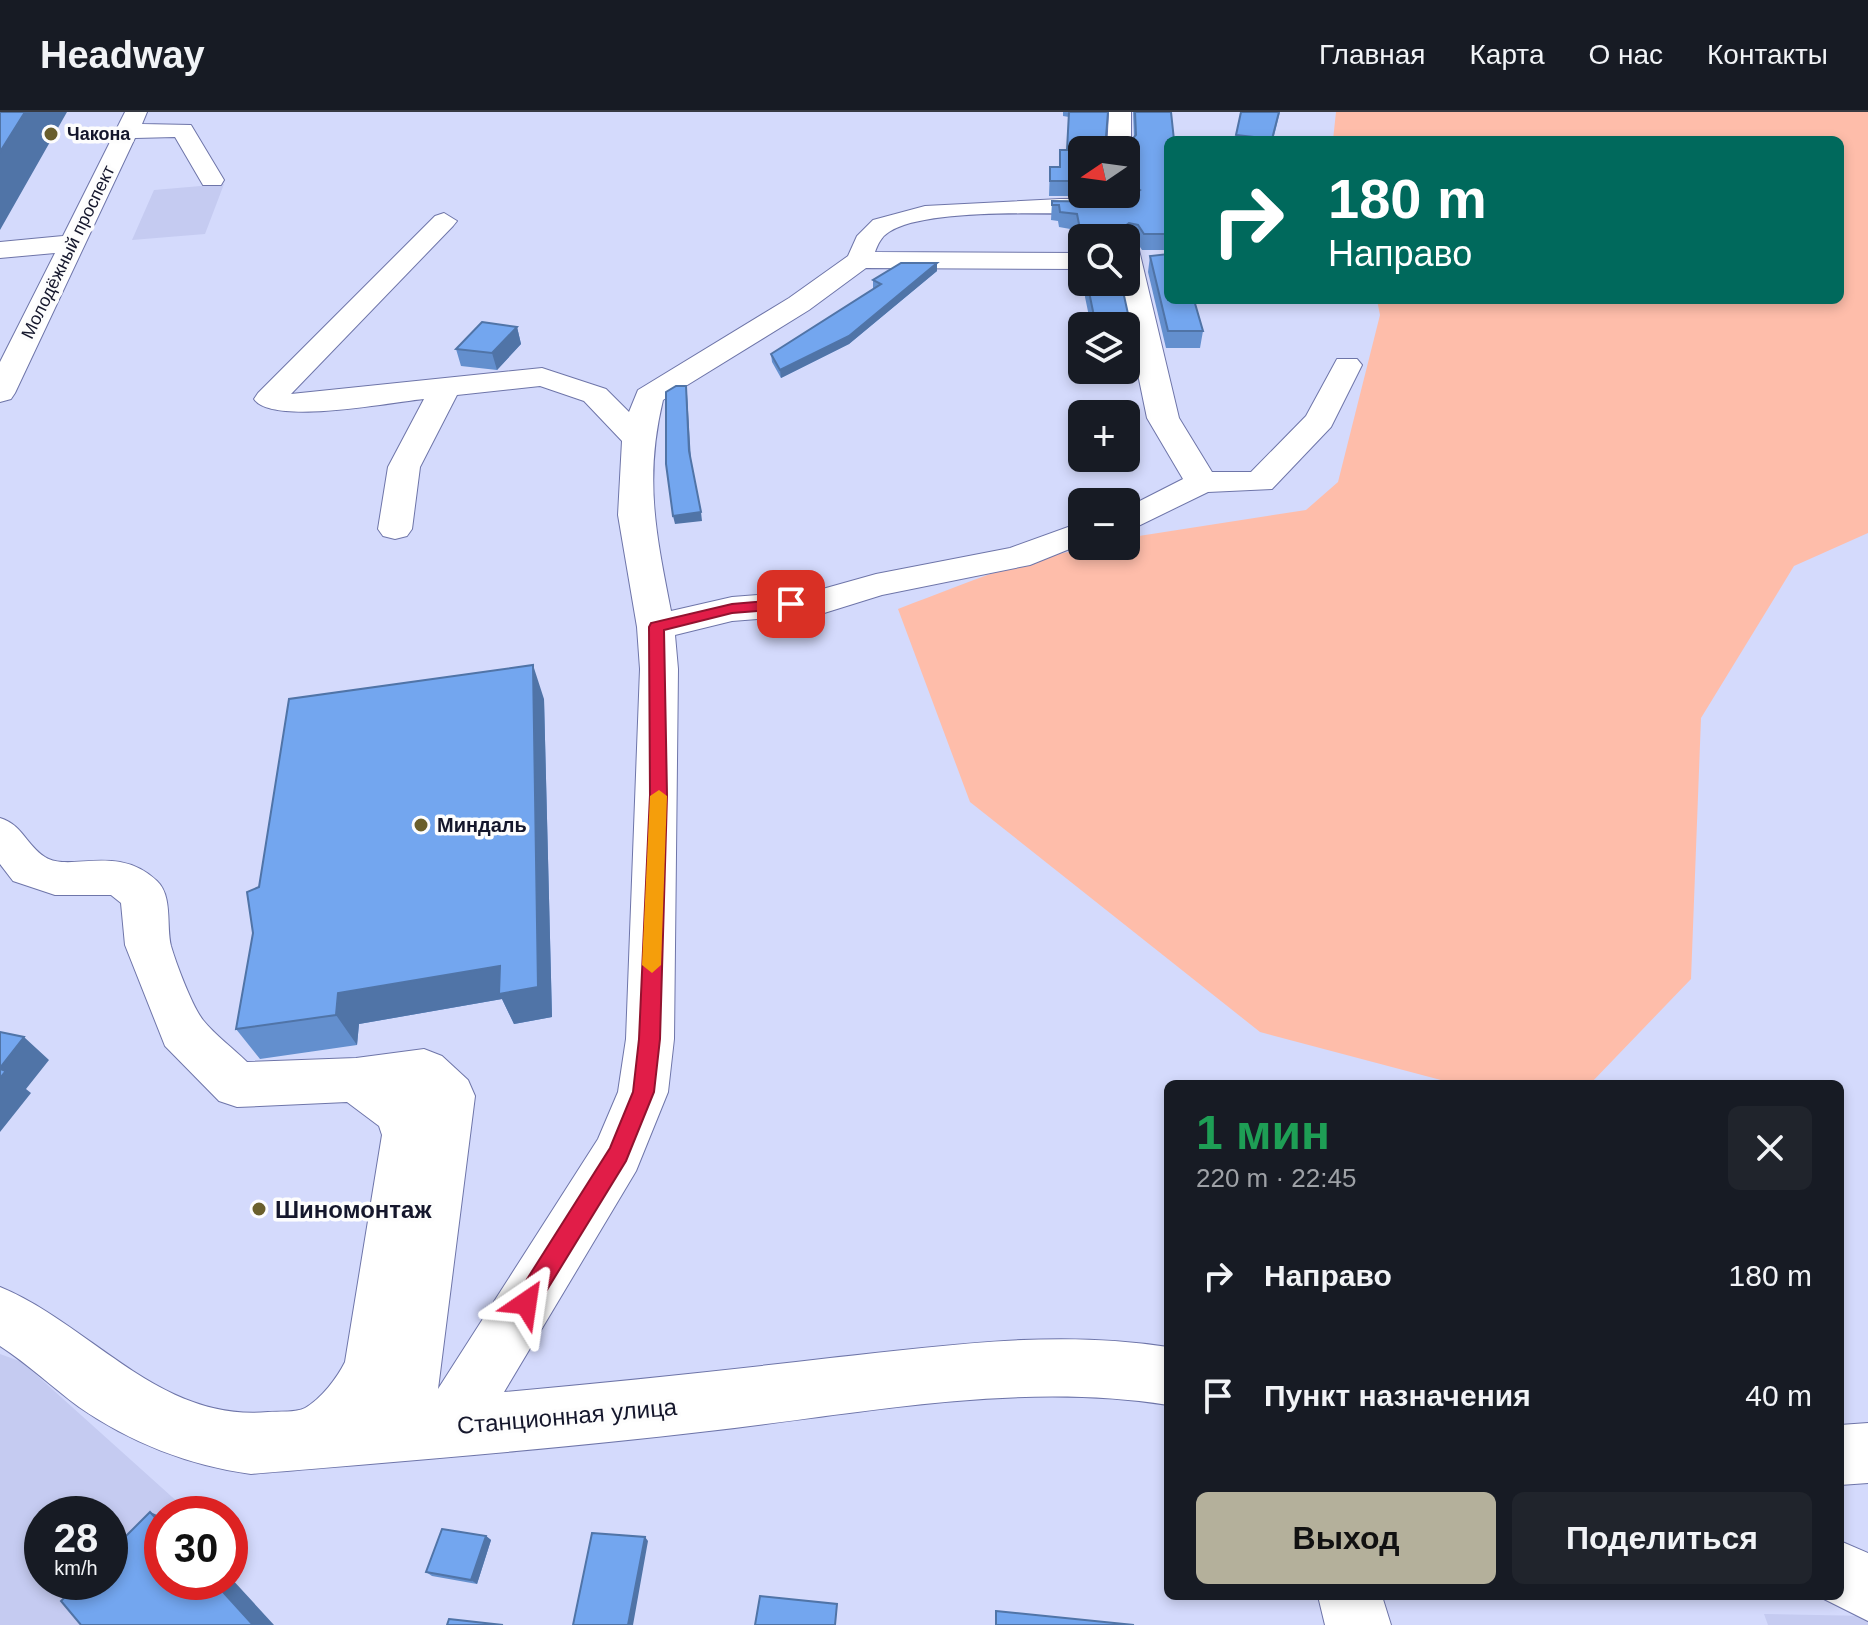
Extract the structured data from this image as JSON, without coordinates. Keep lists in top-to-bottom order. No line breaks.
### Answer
{"streets":{"street":["Молодёжный проспект","Станционная улица"]},"places":["Чакона","Миндаль","Шиномонтаж"],"north":"left","page":{"header":"Headway","nav":["Главная","Карта","О нас","Контакты"],"map_buttons":["+","−"],"turn":["180 m","Направо"],"heading":["1 мин","220 m · 22:45"],"list":[{"name":"Направо","value":"180 m"},{"name":"Пункт назначения","value":"40 m"}],"buttons":["Выход","Поделиться"],"speed":"28 km/h","limit":"30"}}
